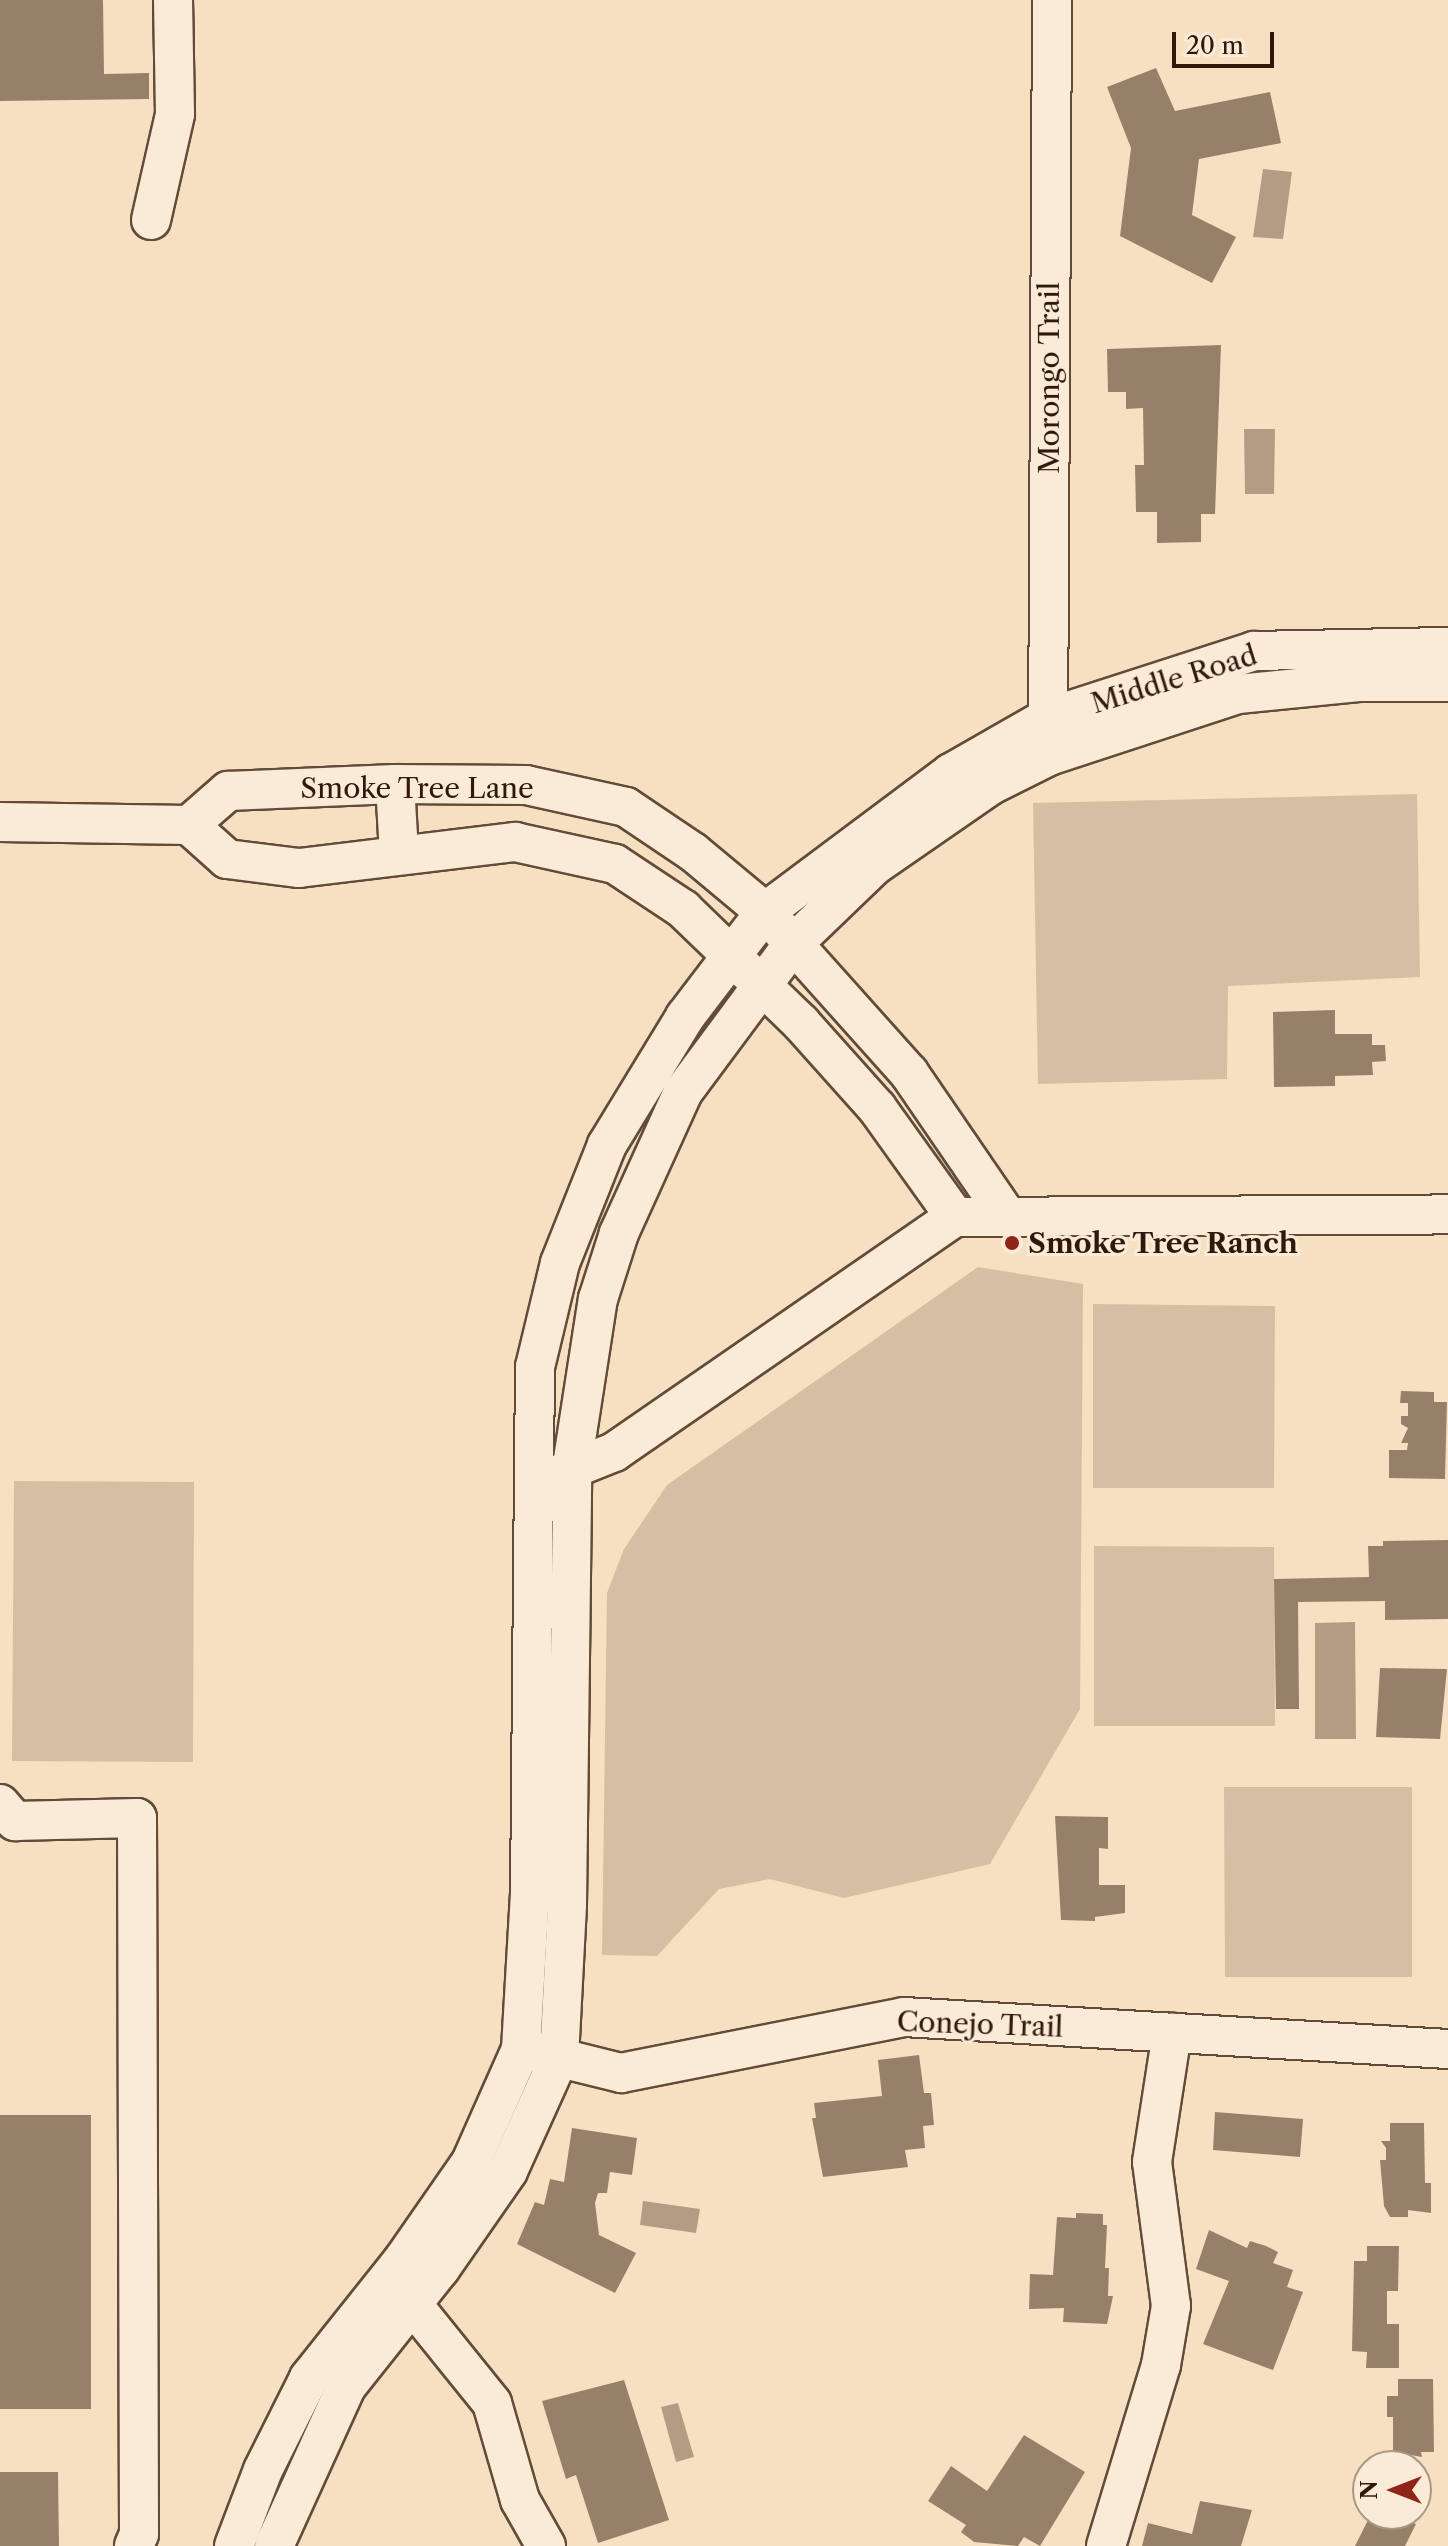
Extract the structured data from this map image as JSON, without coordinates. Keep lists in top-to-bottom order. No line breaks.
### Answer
{"streets":{"street":["Morongo Trail","Middle Road","Smoke Tree Lane","Conejo Trail"]},"crossings":[["Morongo Trail","Middle Road"],["Middle Road","Smoke Tree Lane"],["Middle Road","Conejo Trail"]],"places":["Smoke Tree Ranch"],"scale_bar":"20 m","north":"left"}
